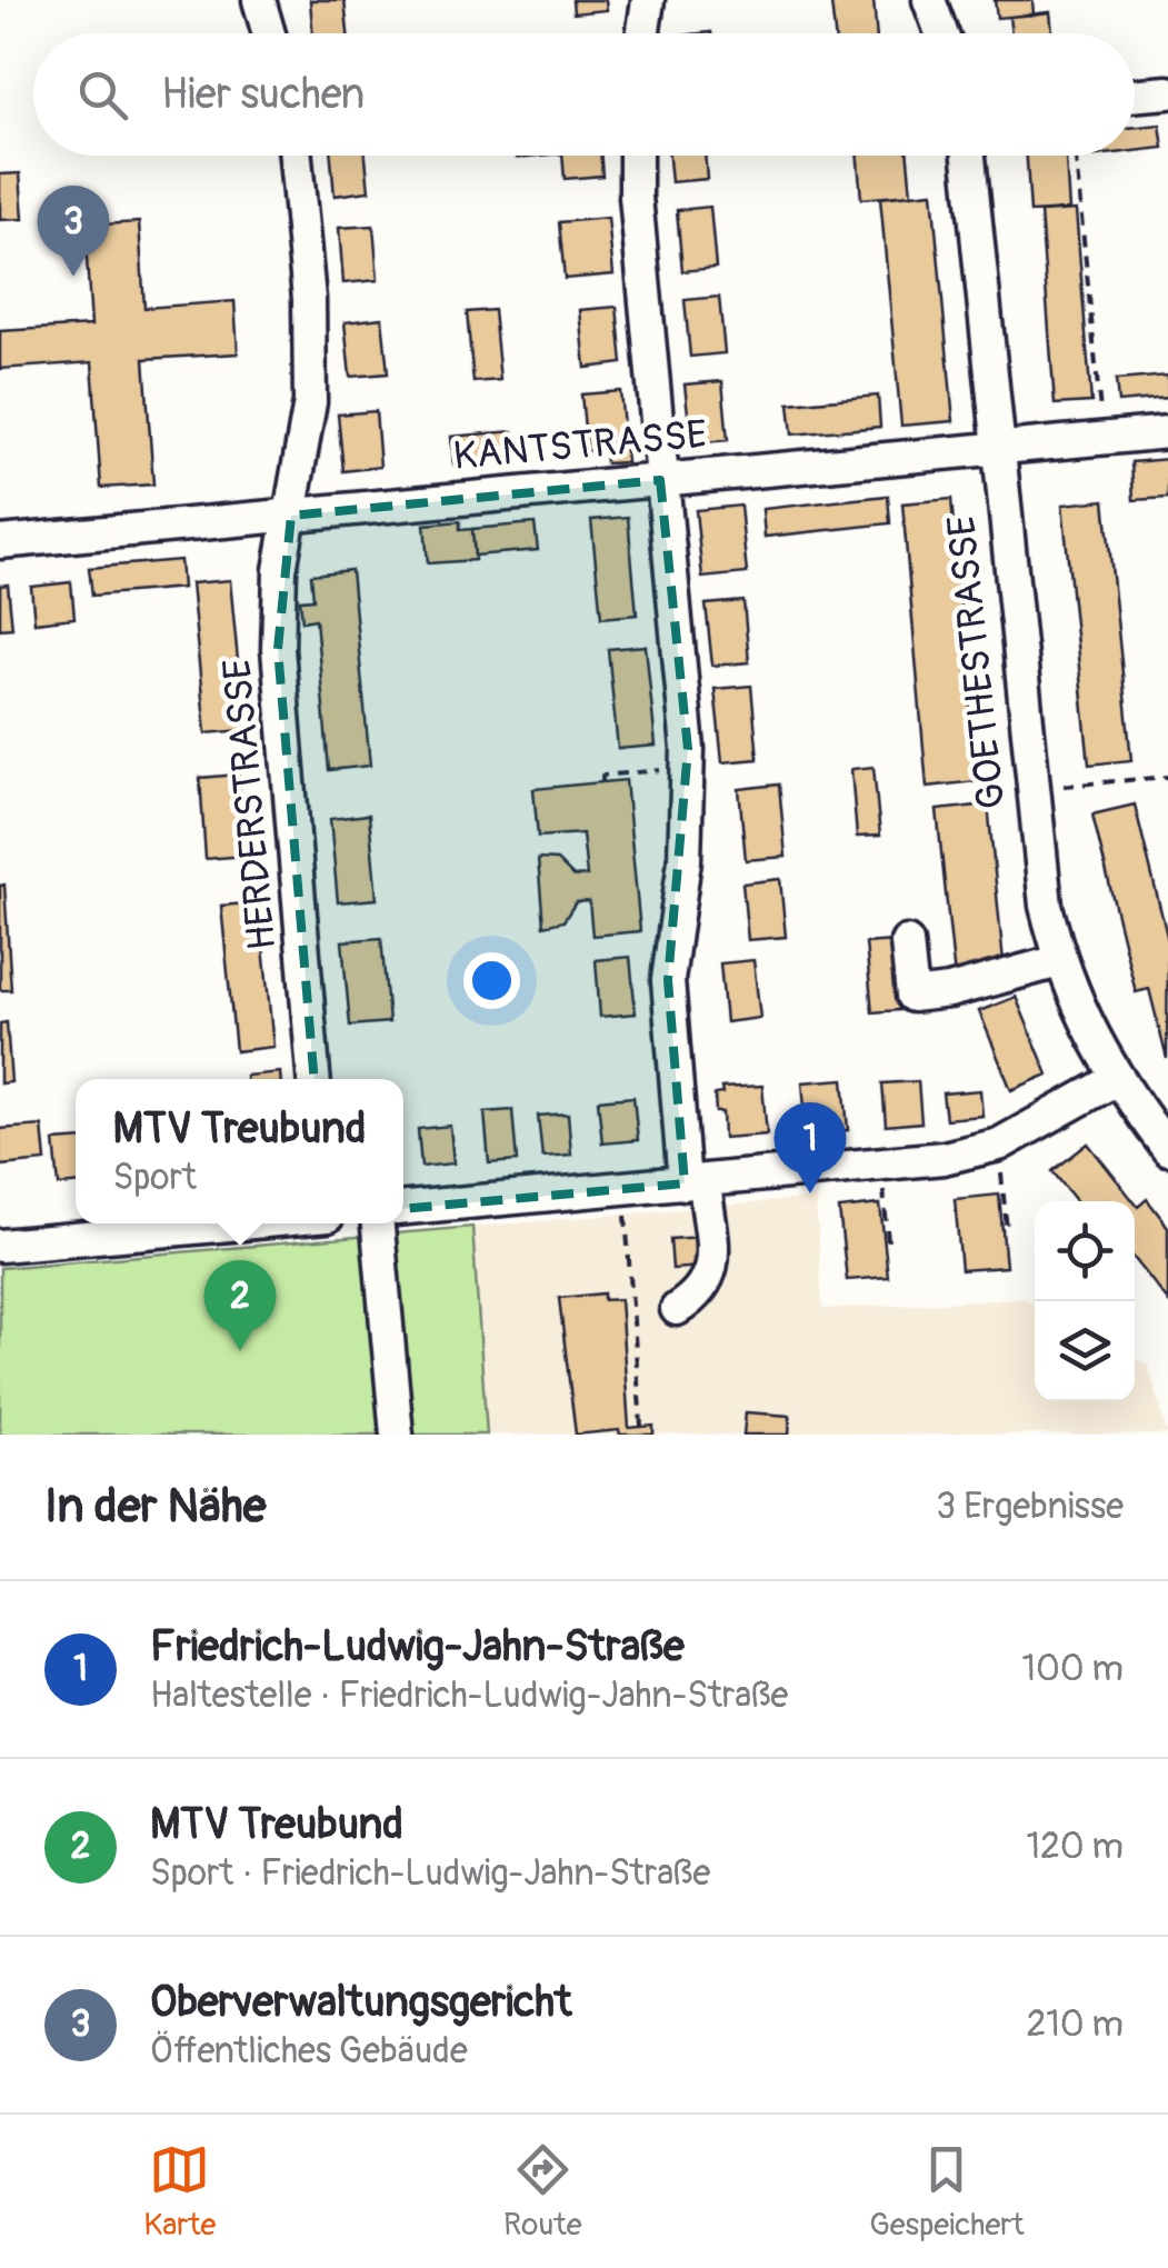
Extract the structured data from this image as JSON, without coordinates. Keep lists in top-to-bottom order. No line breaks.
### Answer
{"streets":{"street":["KANTSTRASSE","GOETHESTRASSE","HERDERSTRASSE"]},"crossings":[["KANTSTRASSE","GOETHESTRASSE"],["KANTSTRASSE","HERDERSTRASSE"]],"page":{"search":"Hier suchen","pins":["3","1","2"],"popup":["MTV Treubund","Sport"],"heading":["In der Nähe","3 Ergebnisse"],"list":[{"mark":"1","name":"Friedrich-Ludwig-Jahn-Straße","note":"Haltestelle · Friedrich-Ludwig-Jahn-Straße","value":"100 m"},{"mark":"2","name":"MTV Treubund","note":"Sport · Friedrich-Ludwig-Jahn-Straße","value":"120 m"},{"mark":"3","name":"Oberverwaltungsgericht","note":"Öffentliches Gebäude","value":"210 m"}],"nav":["Karte","Route","Gespeichert"]}}
